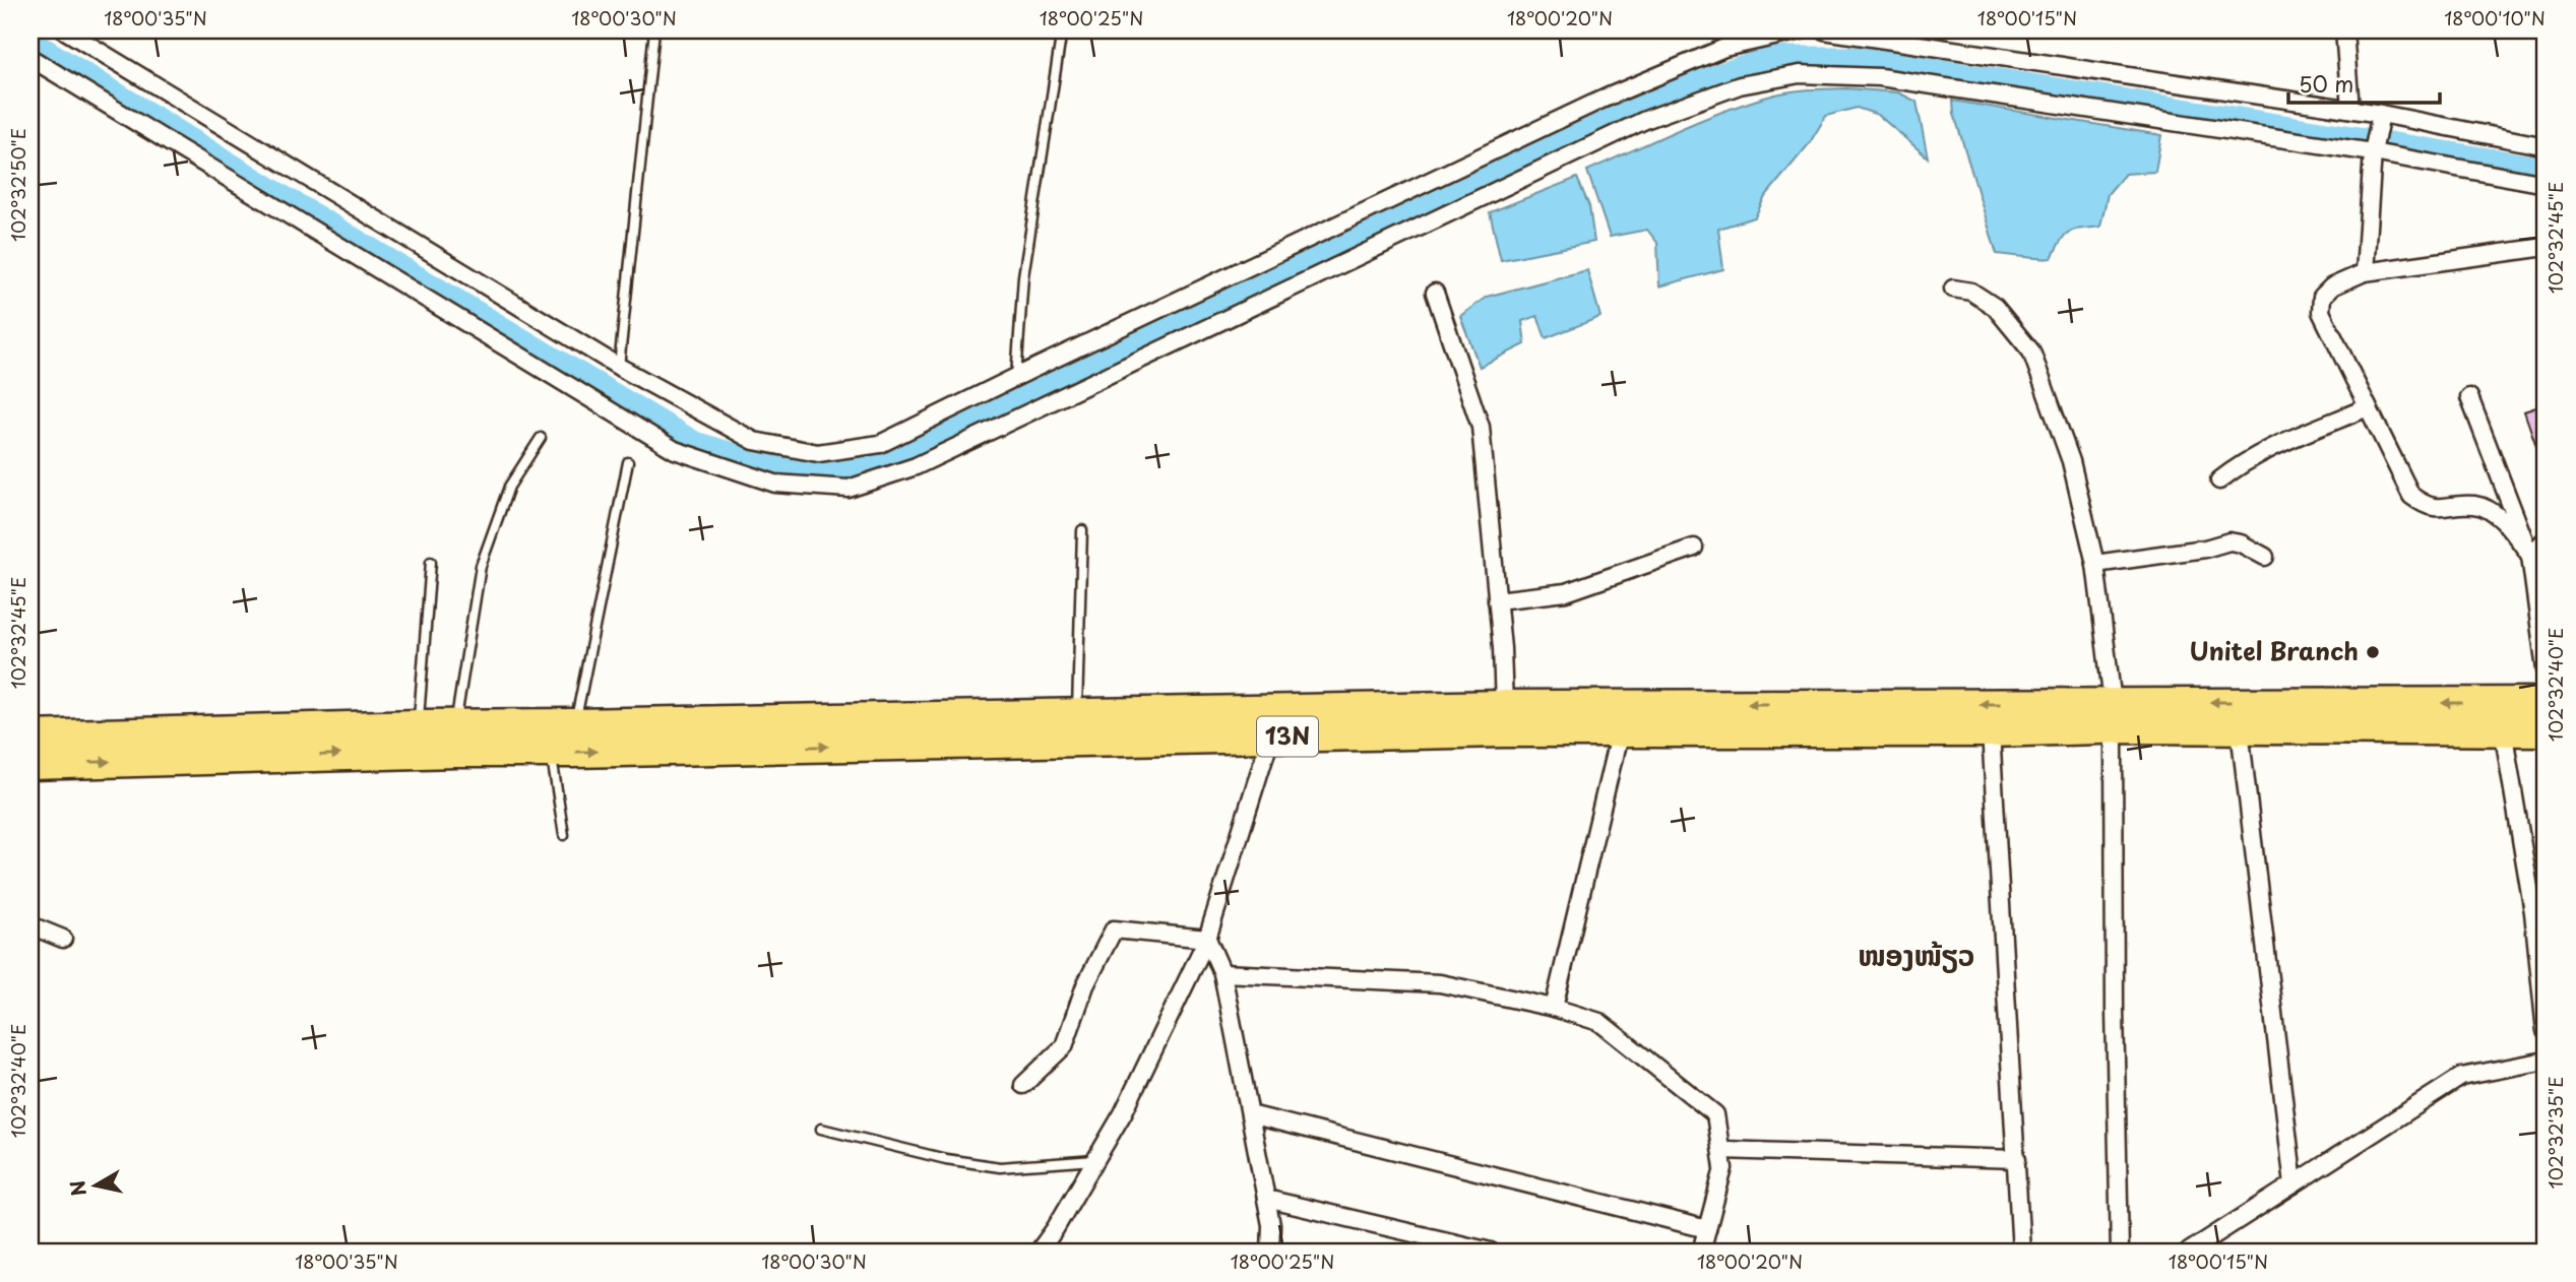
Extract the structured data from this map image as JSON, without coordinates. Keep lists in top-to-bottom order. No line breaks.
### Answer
{"streets":{"highway":["13N"]},"districts":["ໜອງໜ້ຽວ"],"places":["Unitel Branch"],"scale_bar":"50 m","north":"left","coordinates":["18°00'35\"N","18°00'30\"N","18°00'25\"N","18°00'20\"N","18°00'15\"N","18°00'10\"N","102°32'50\"E","102°32'45\"E","102°32'40\"E","102°32'35\"E"]}
